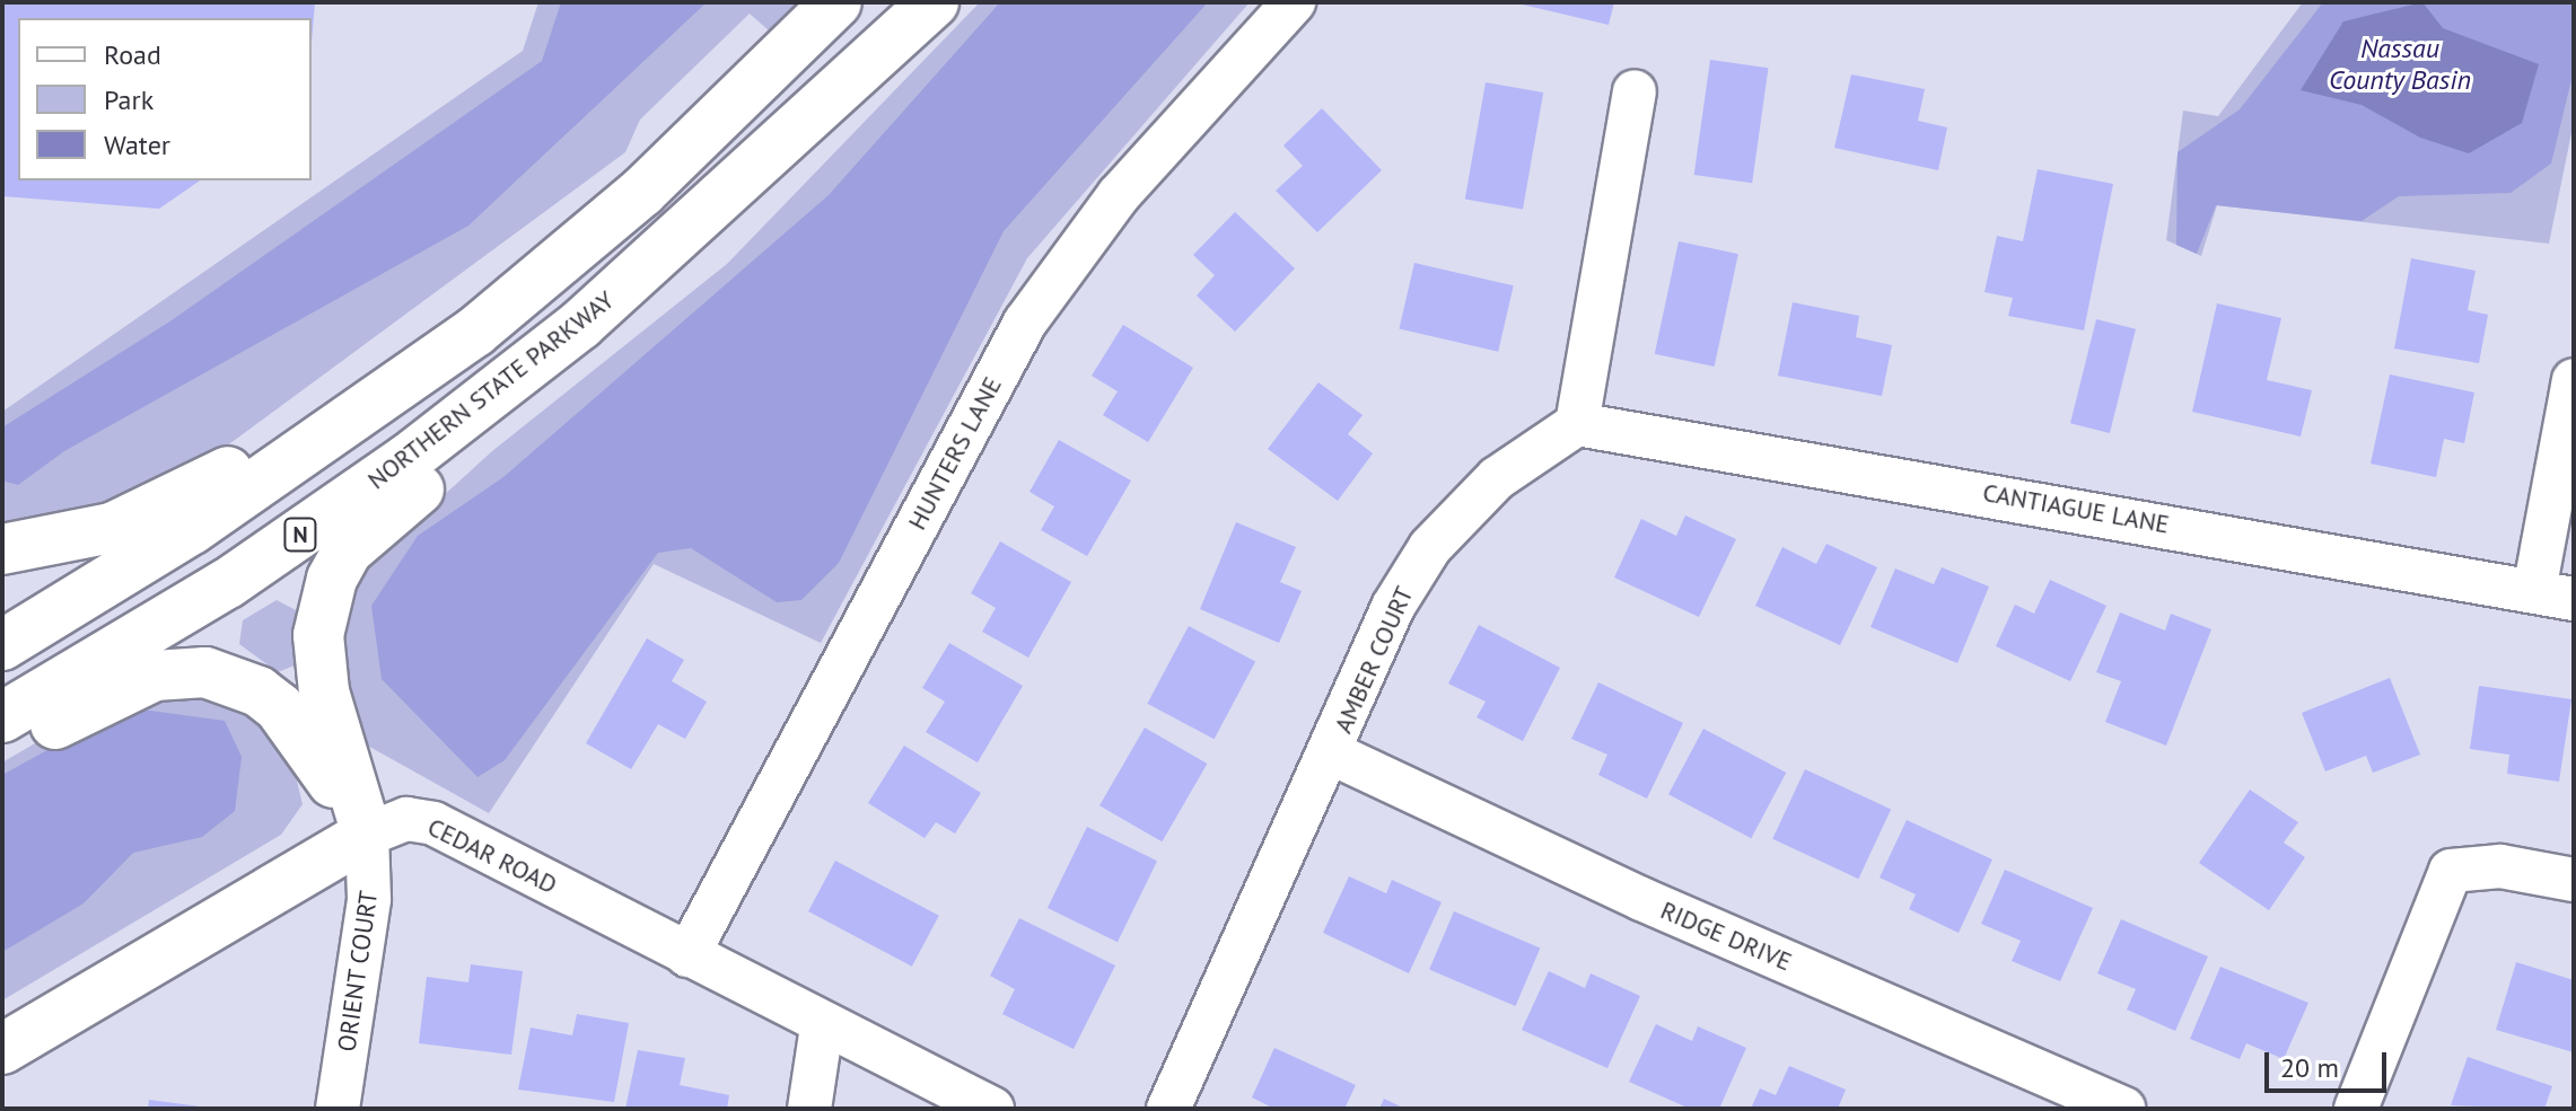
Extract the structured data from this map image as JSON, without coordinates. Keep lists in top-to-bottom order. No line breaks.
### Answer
{"streets":{"main road":["NORTHERN STATE PARKWAY","N","CEDAR ROAD"],"street":["HUNTERS LANE","CANTIAGUE LANE","AMBER COURT","RIDGE DRIVE","ORIENT COURT"]},"crossings":[["HUNTERS LANE","CEDAR ROAD"],["CANTIAGUE LANE","AMBER COURT"],["AMBER COURT","RIDGE DRIVE"],["CEDAR ROAD","ORIENT COURT"]],"water":["Nassau County Basin"],"legend":["Road","Park","Water"],"scale_bar":"20 m"}
